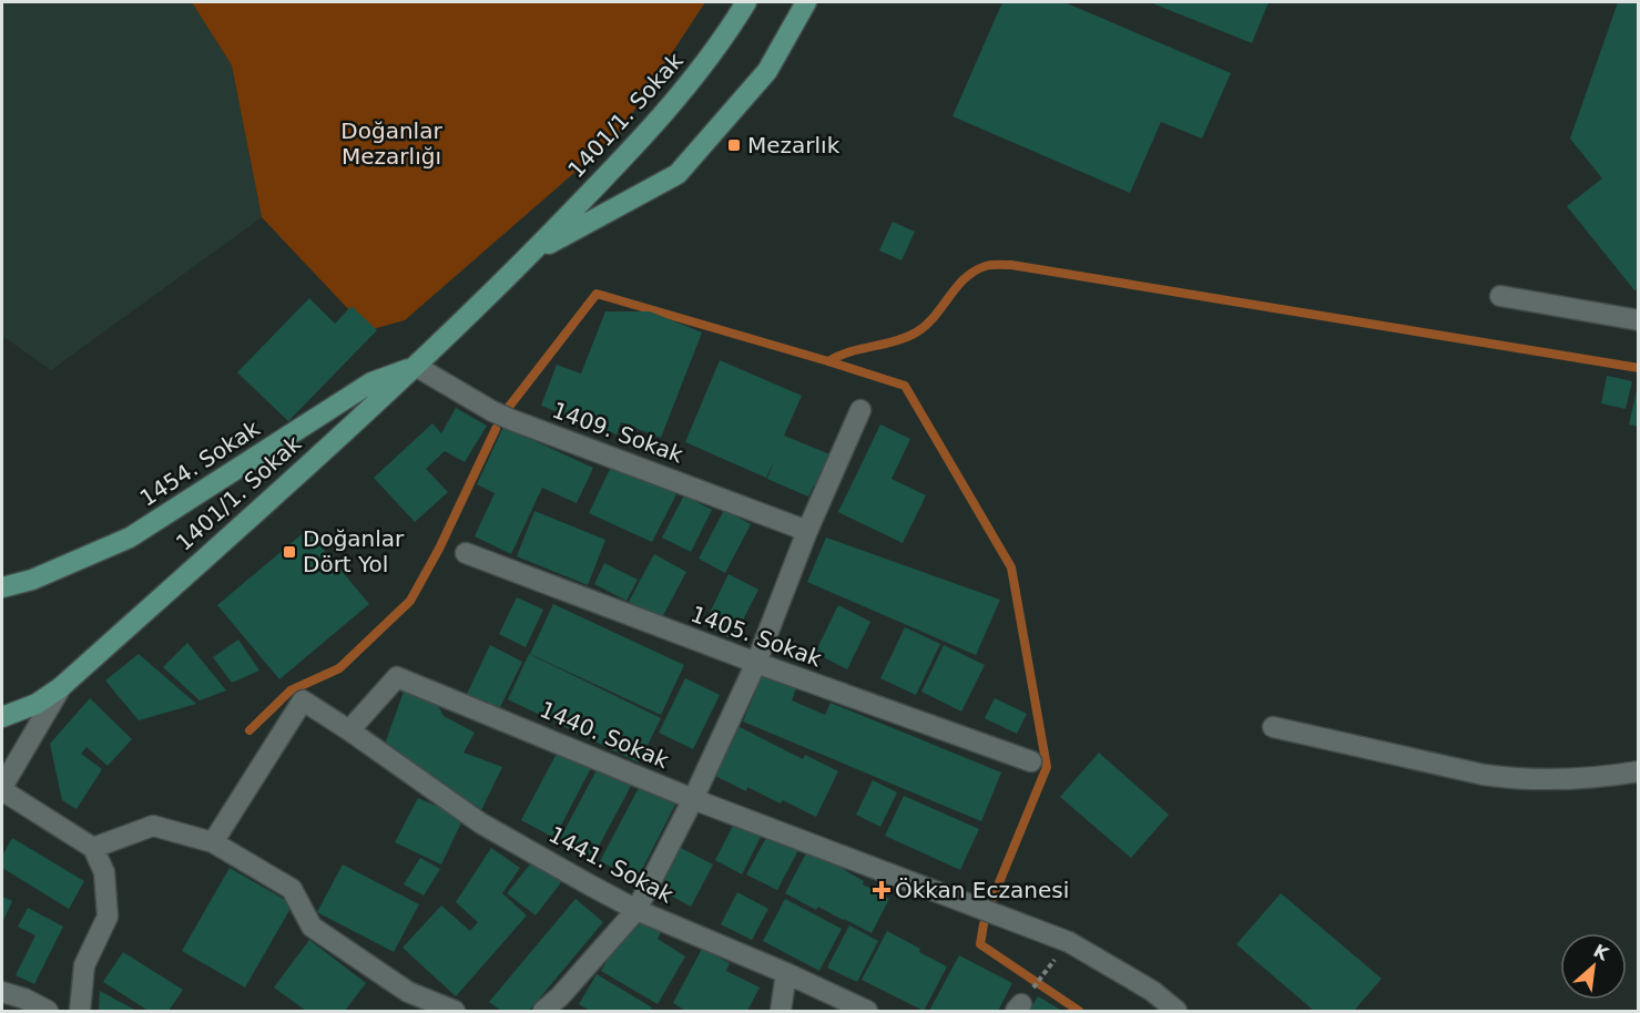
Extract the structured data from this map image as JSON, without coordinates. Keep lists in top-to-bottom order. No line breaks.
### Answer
{"streets":{"main road":["1401/1. Sokak","1454. Sokak"],"street":["1409. Sokak","1405. Sokak","1440. Sokak","1441. Sokak"]},"crossings":[["1401/1. Sokak","1409. Sokak"],["1401/1. Sokak","1454. Sokak"],["1409. Sokak","1454. Sokak"],["1440. Sokak","1441. Sokak"]],"parks":["Doğanlar Mezarlığı"],"places":{"transit":["Mezarlık","Doğanlar Dört Yol"],"health":["Ökkan Eczanesi"]},"north":"top right"}
